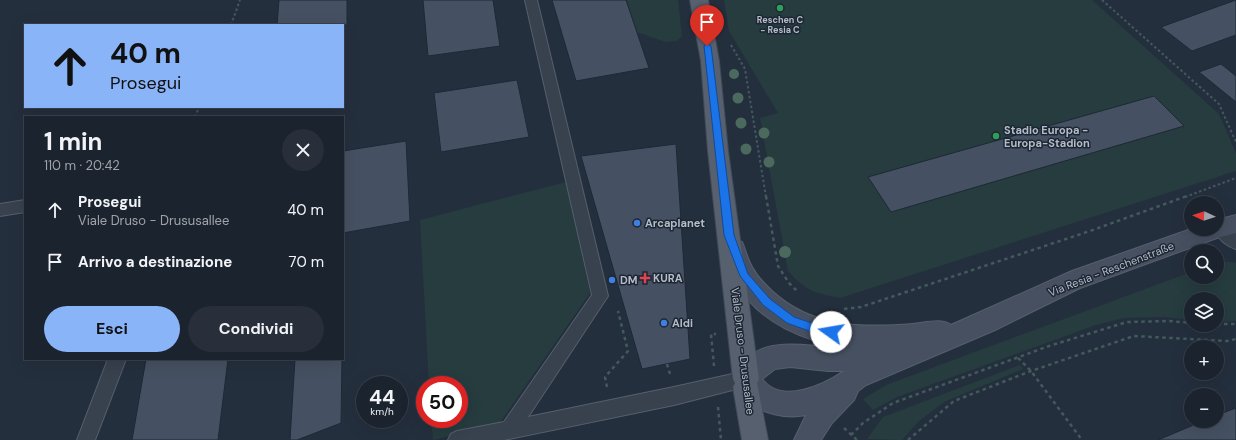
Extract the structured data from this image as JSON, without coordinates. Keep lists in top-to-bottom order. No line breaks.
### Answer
{"streets":{"main road":["Via Resia - Reschenstraße","Viale Druso - Drususallee"]},"crossings":[["Via Resia - Reschenstraße","Viale Druso - Drususallee"]],"places":{"other":["Reschen C - Resia C","Stadio Europa - Europa-Stadion","Arcaplanet","DM","Aldi"],"health":["KURA"]},"north":"left","page":{"turn":["40 m","Prosegui"],"heading":["1 min","110 m · 20:42"],"list":[{"name":"Prosegui","note":"Viale Druso - Drususallee","value":"40 m"},{"name":"Arrivo a destinazione","value":"70 m"}],"map_buttons":["+","−"],"buttons":["Esci","Condividi"],"speed":"44 km/h","limit":"50"}}
